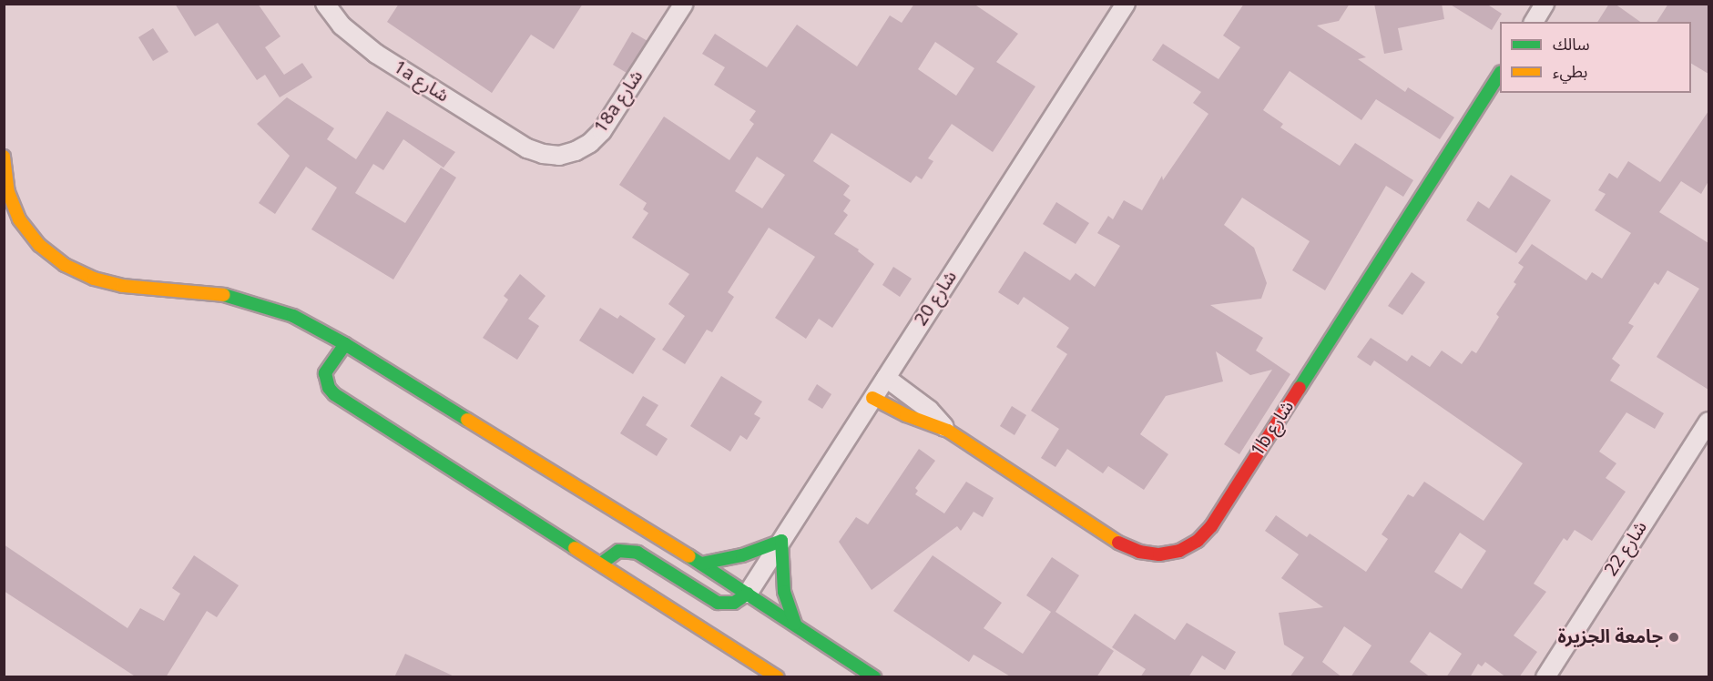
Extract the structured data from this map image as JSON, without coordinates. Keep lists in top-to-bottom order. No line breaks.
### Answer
{"streets":{"street":["1a شارع","18a شارع","شارع 20","1b شارع","شارع 22"]},"crossings":[["1a شارع","18a شارع"],["شارع 20","1b شارع"]],"places":["جامعة الجزيرة"],"legend":["سالك","بطيء"]}
